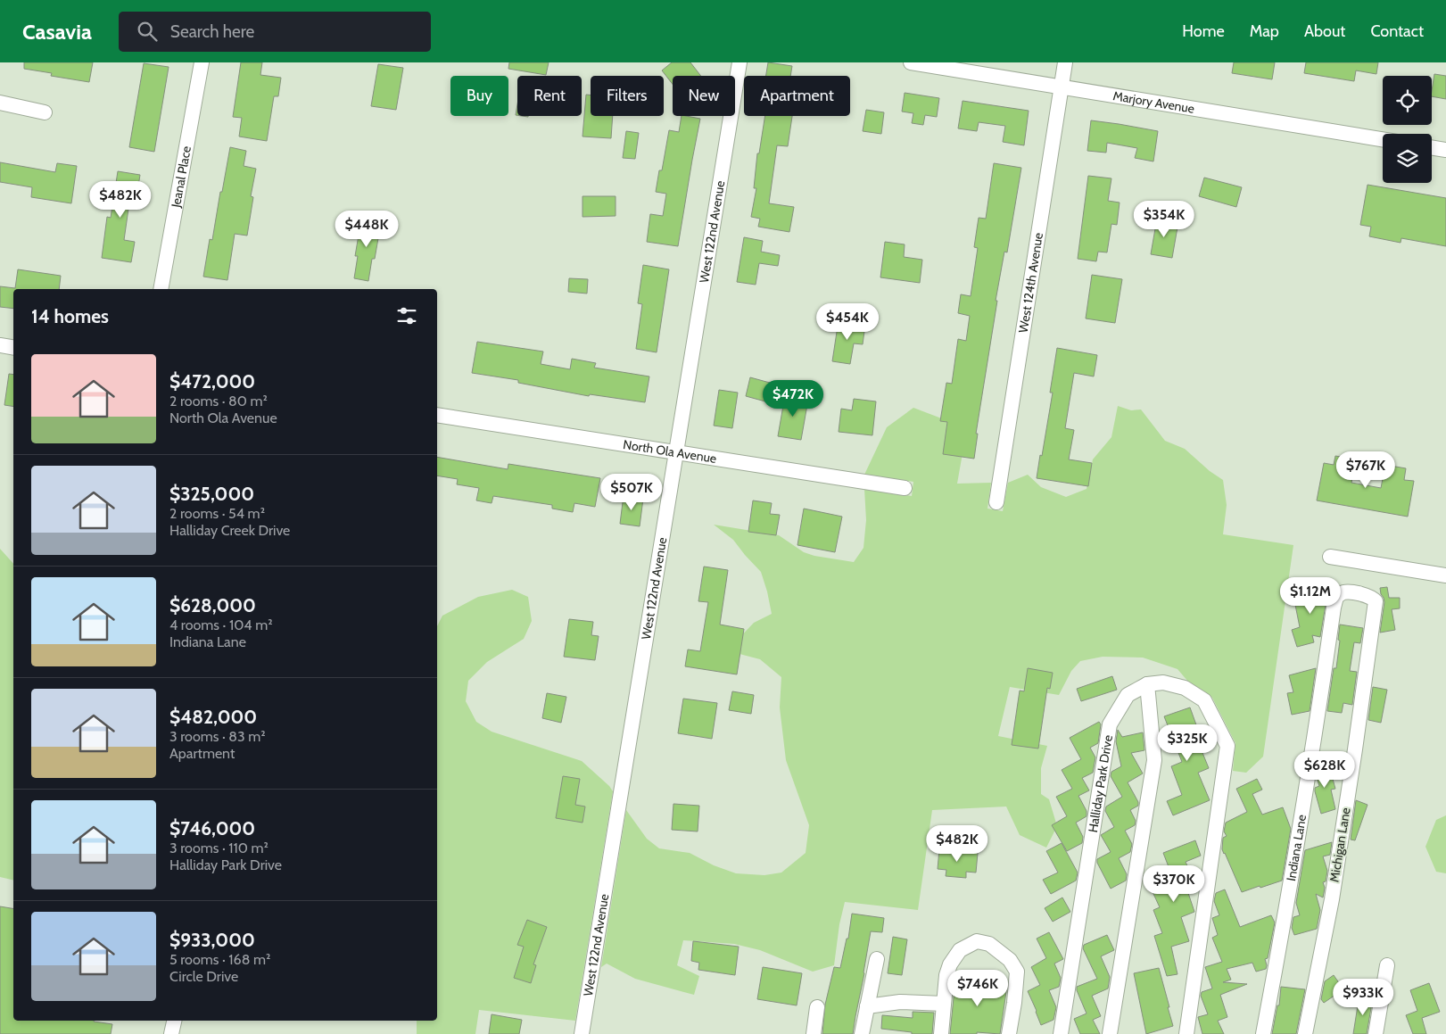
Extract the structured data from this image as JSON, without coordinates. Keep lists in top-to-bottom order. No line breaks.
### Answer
{"streets":{"street":["Marjory Avenue","Jeanal Place","West 122nd Avenue","West 124th Avenue","North Ola Avenue","Halliday Park Drive","Michigan Lane","Indiana Lane"]},"crossings":[["Marjory Avenue","West 124th Avenue"],["West 122nd Avenue","North Ola Avenue"],["Michigan Lane","Indiana Lane"]],"page":{"header":"Casavia","search":"Search here","nav":["Home","Map","About","Contact"],"chip":["Buy","Rent","Filters","New","Apartment"],"price":["$482K","$354K","$448K","$454K","$472K","$767K","$507K","$1.12M","$325K","$628K","$482K","$370K","$746K","$933K"],"heading":"14 homes","list":[{"name":"$472,000","note":"2 rooms · 80 m² · North Ola Avenue"},{"name":"$325,000","note":"2 rooms · 54 m² · Halliday Creek Drive"},{"name":"$628,000","note":"4 rooms · 104 m² · Indiana Lane"},{"name":"$482,000","note":"3 rooms · 83 m² · Apartment"},{"name":"$746,000","note":"3 rooms · 110 m² · Halliday Park Drive"},{"name":"$933,000","note":"5 rooms · 168 m² · Circle Drive"}]}}
